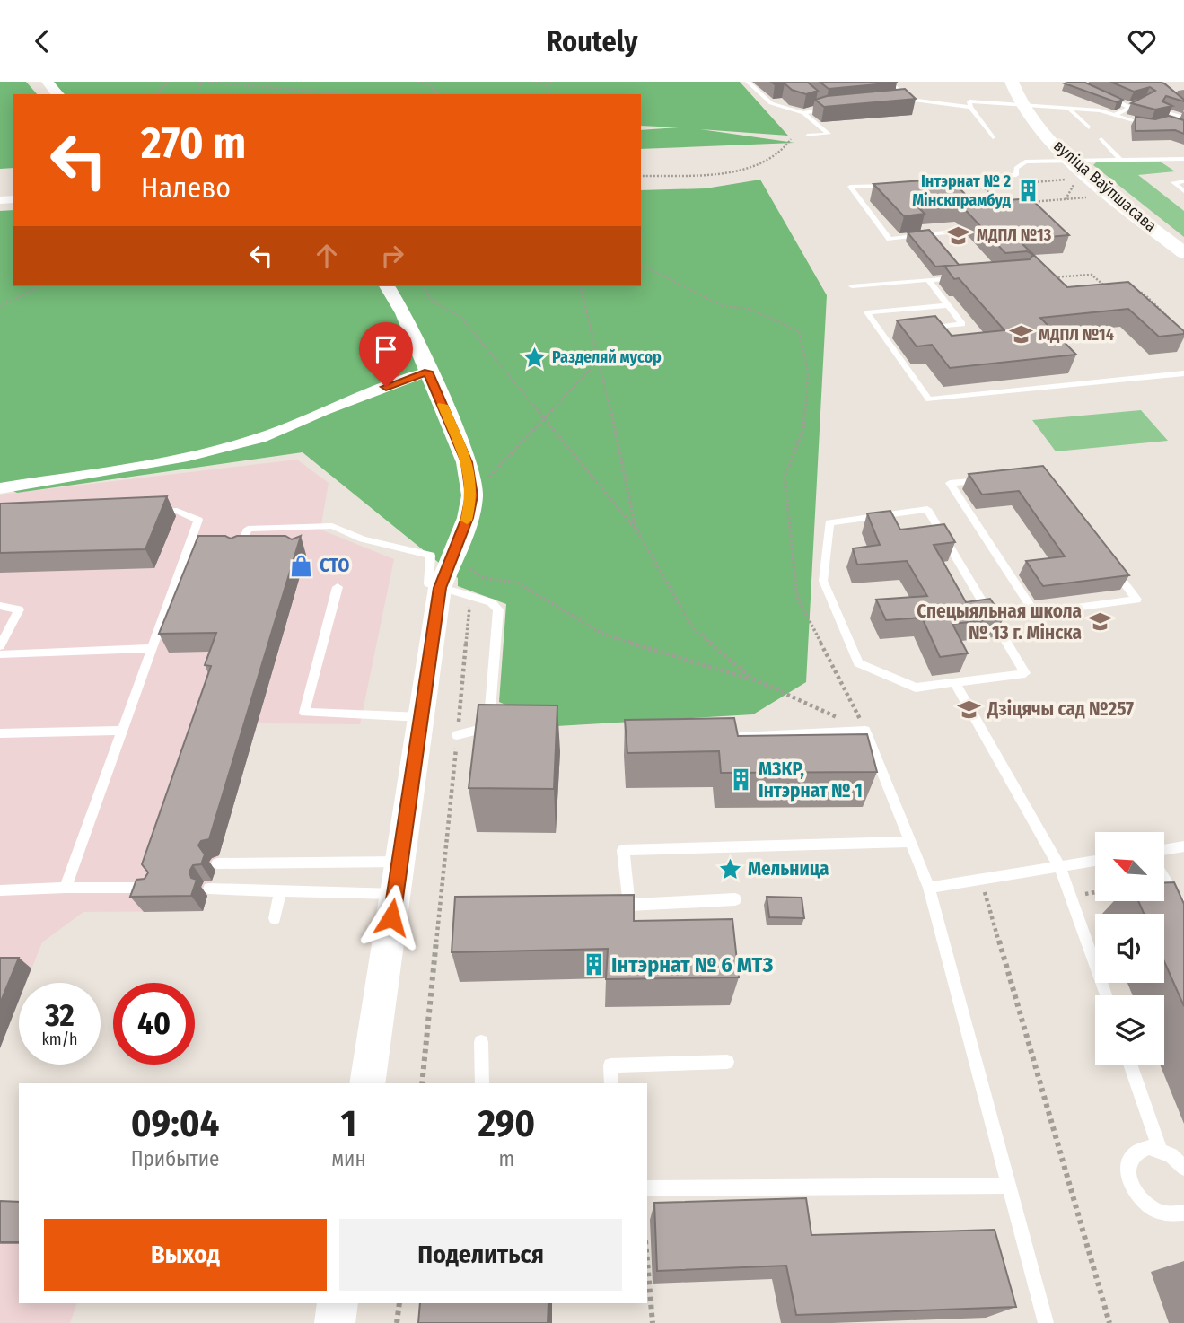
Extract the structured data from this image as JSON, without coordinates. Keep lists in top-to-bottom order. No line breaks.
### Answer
{"streets":{"main road":["вуліца Ваўпшасава"]},"places":{"building":["Інтэрнат № 2 Мінскпрамбуд","МЗКР, Інтэрнат № 1","Інтэрнат № 6 МТЗ"],"school or university":["МДПЛ №13","МДПЛ №14","Спецыяльная школа № 13 г. Мінска","Дзіцячы сад №257"],"place":["Разделяй мусор","Мельница"],"shop":["СТО"]},"north":"top left","page":{"header":"Routely","turn":["270 m","Налево"],"speed":"32 km/h","limit":"40","eta":["09:04","Прибытие","1","мин","290","m"],"buttons":["Выход","Поделиться"]}}
